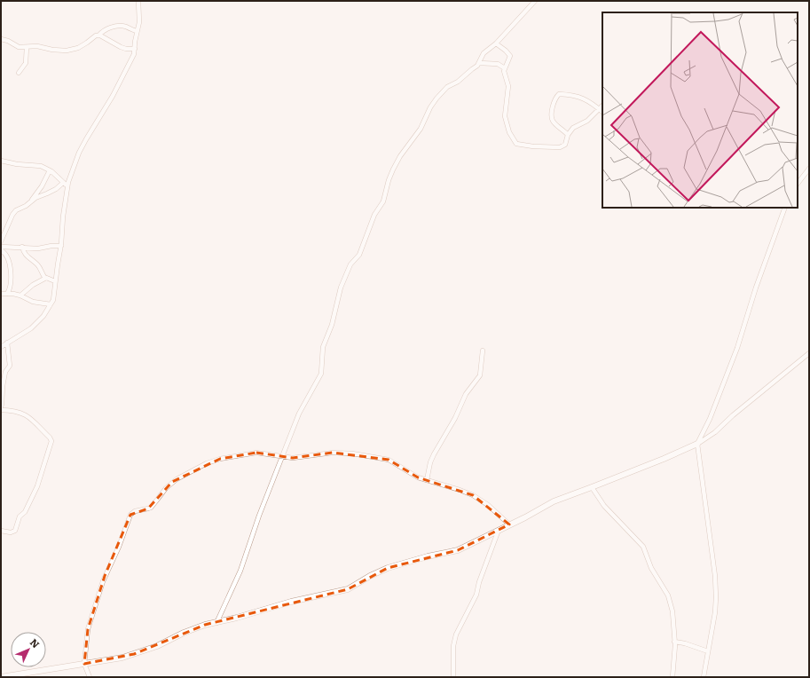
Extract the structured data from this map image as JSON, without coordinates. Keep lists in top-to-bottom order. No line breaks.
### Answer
{"north":"top right"}
